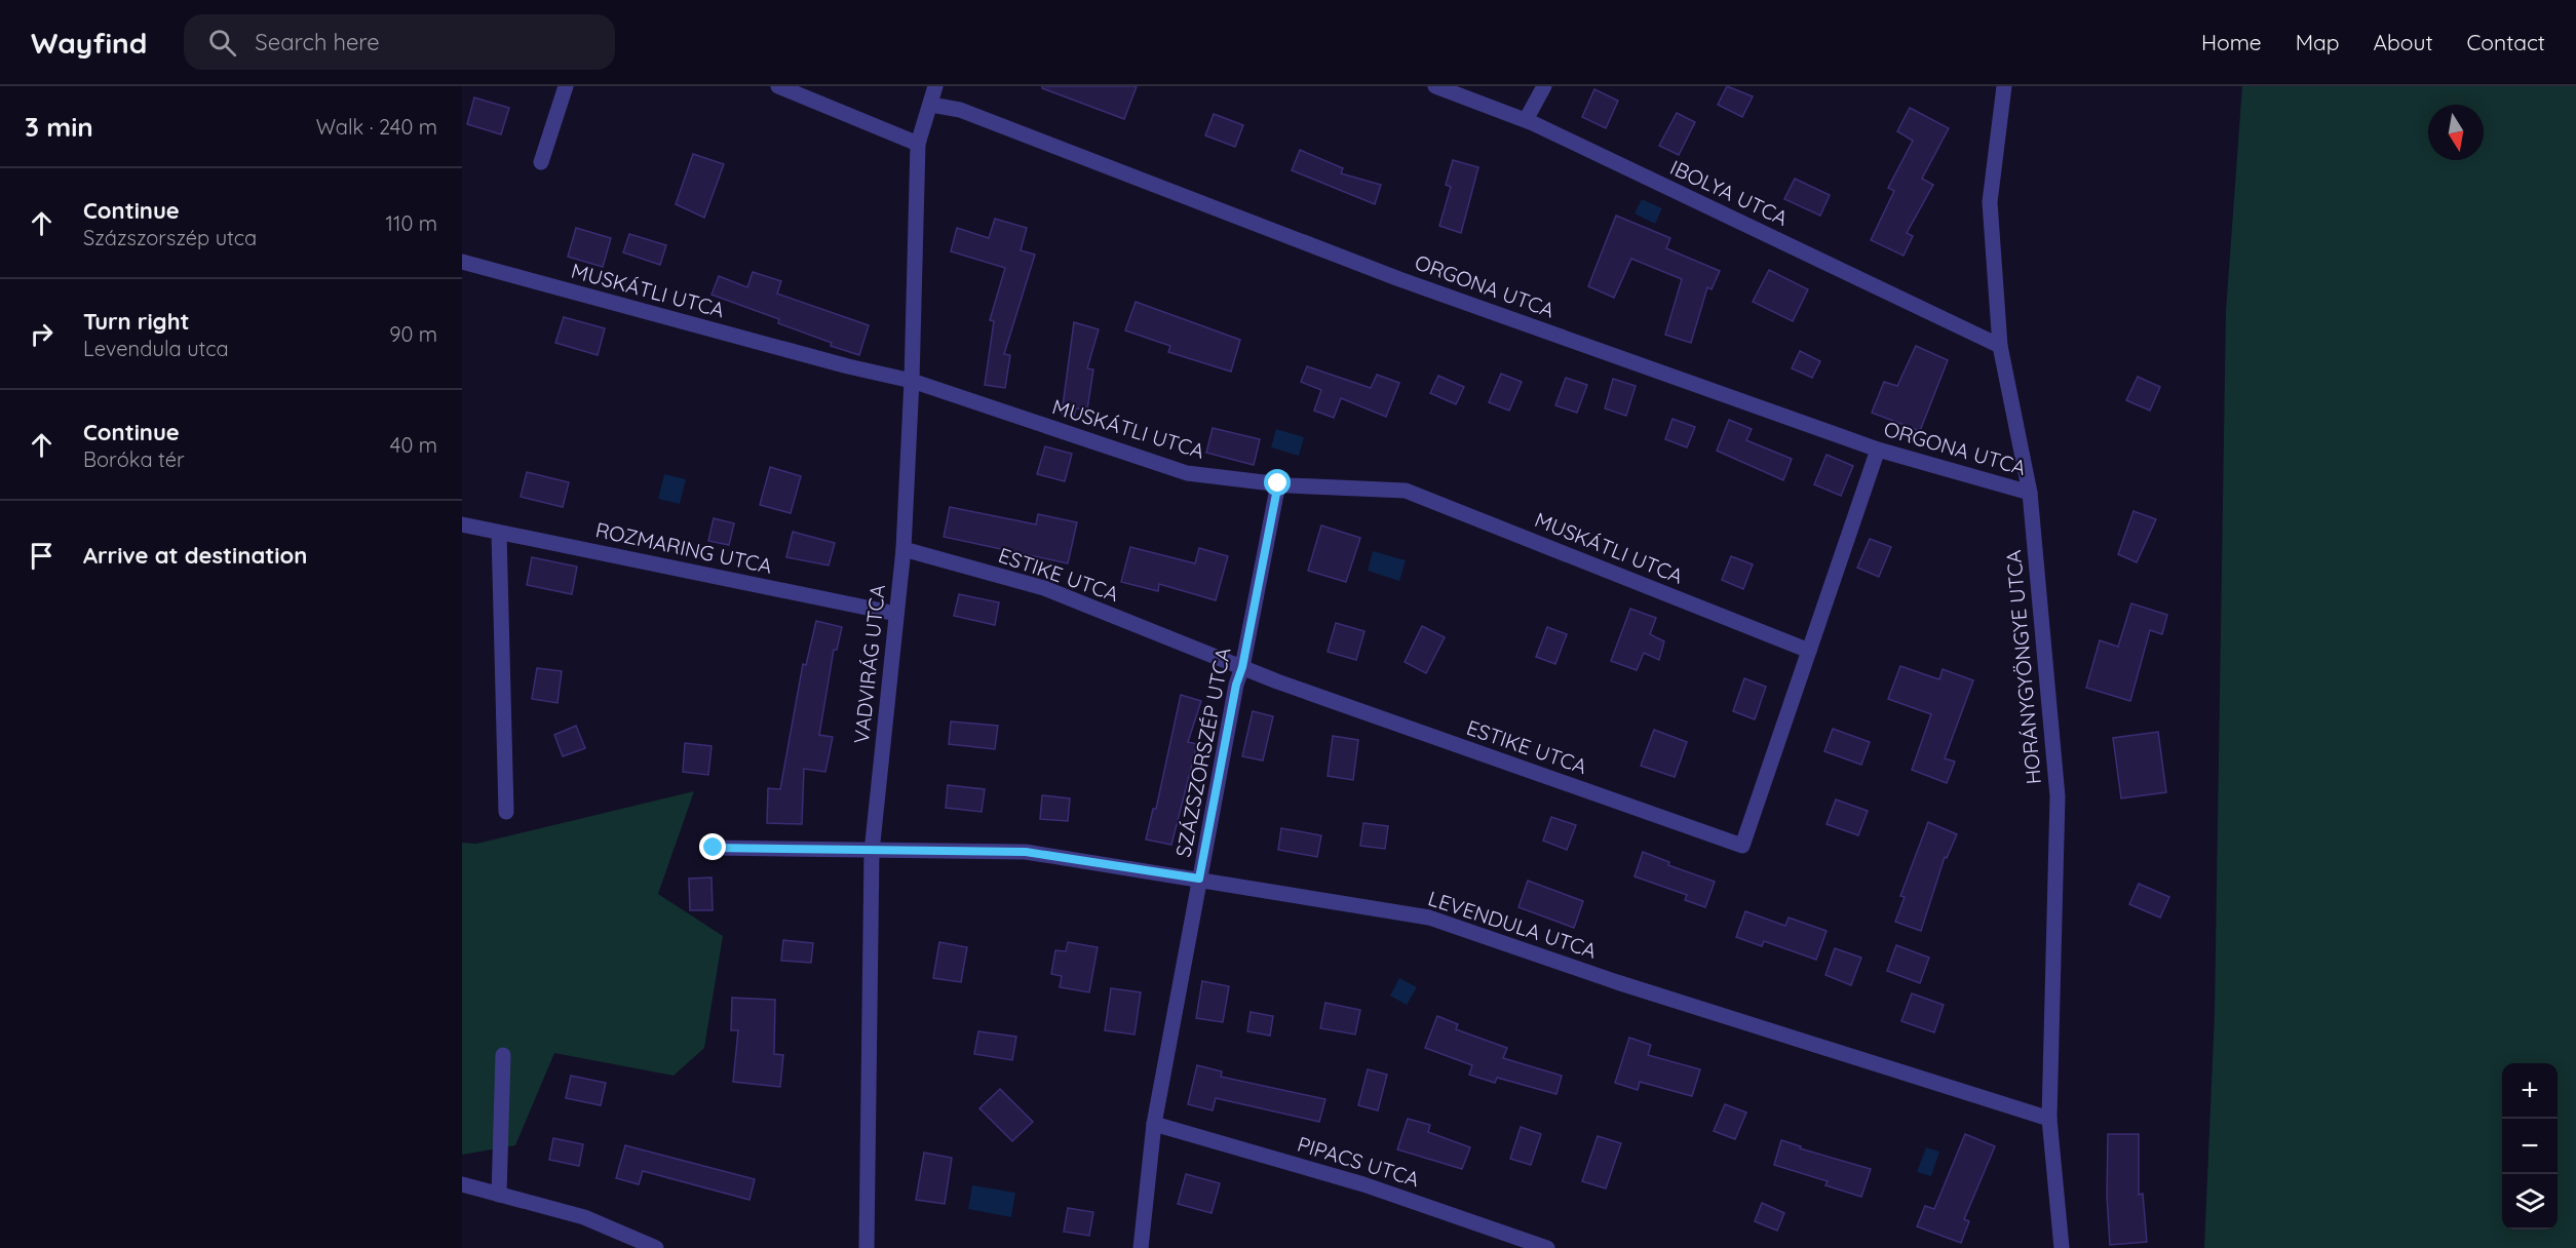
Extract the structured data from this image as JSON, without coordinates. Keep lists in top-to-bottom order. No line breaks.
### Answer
{"streets":{"street":["IBOLYA UTCA","ORGONA UTCA","MUSKÁTLI UTCA","ROZMARING UTCA","ESTIKE UTCA","VADVIRÁG UTCA","HORÁNYGYÖNGYE UTCA","SZÁZSZORSZÉP UTCA","LEVENDULA UTCA","PIPACS UTCA"]},"crossings":[["IBOLYA UTCA","HORÁNYGYÖNGYE UTCA"],["ORGONA UTCA","ESTIKE UTCA"],["ORGONA UTCA","VADVIRÁG UTCA"],["ORGONA UTCA","HORÁNYGYÖNGYE UTCA"],["MUSKÁTLI UTCA","ESTIKE UTCA"],["MUSKÁTLI UTCA","VADVIRÁG UTCA"],["MUSKÁTLI UTCA","SZÁZSZORSZÉP UTCA"],["ROZMARING UTCA","VADVIRÁG UTCA"],["ESTIKE UTCA","VADVIRÁG UTCA"],["ESTIKE UTCA","SZÁZSZORSZÉP UTCA"],["VADVIRÁG UTCA","LEVENDULA UTCA"],["HORÁNYGYÖNGYE UTCA","LEVENDULA UTCA"],["SZÁZSZORSZÉP UTCA","LEVENDULA UTCA"],["SZÁZSZORSZÉP UTCA","PIPACS UTCA"]],"north":"bottom","page":{"header":"Wayfind","search":"Search here","nav":["Home","Map","About","Contact"],"heading":["3 min","Walk · 240 m"],"list":[["Continue","Százszorszép utca","110 m"],["Turn right","Levendula utca","90 m"],["Continue","Boróka tér","40 m"],"Arrive at destination"],"map_buttons":["+","−"]}}
